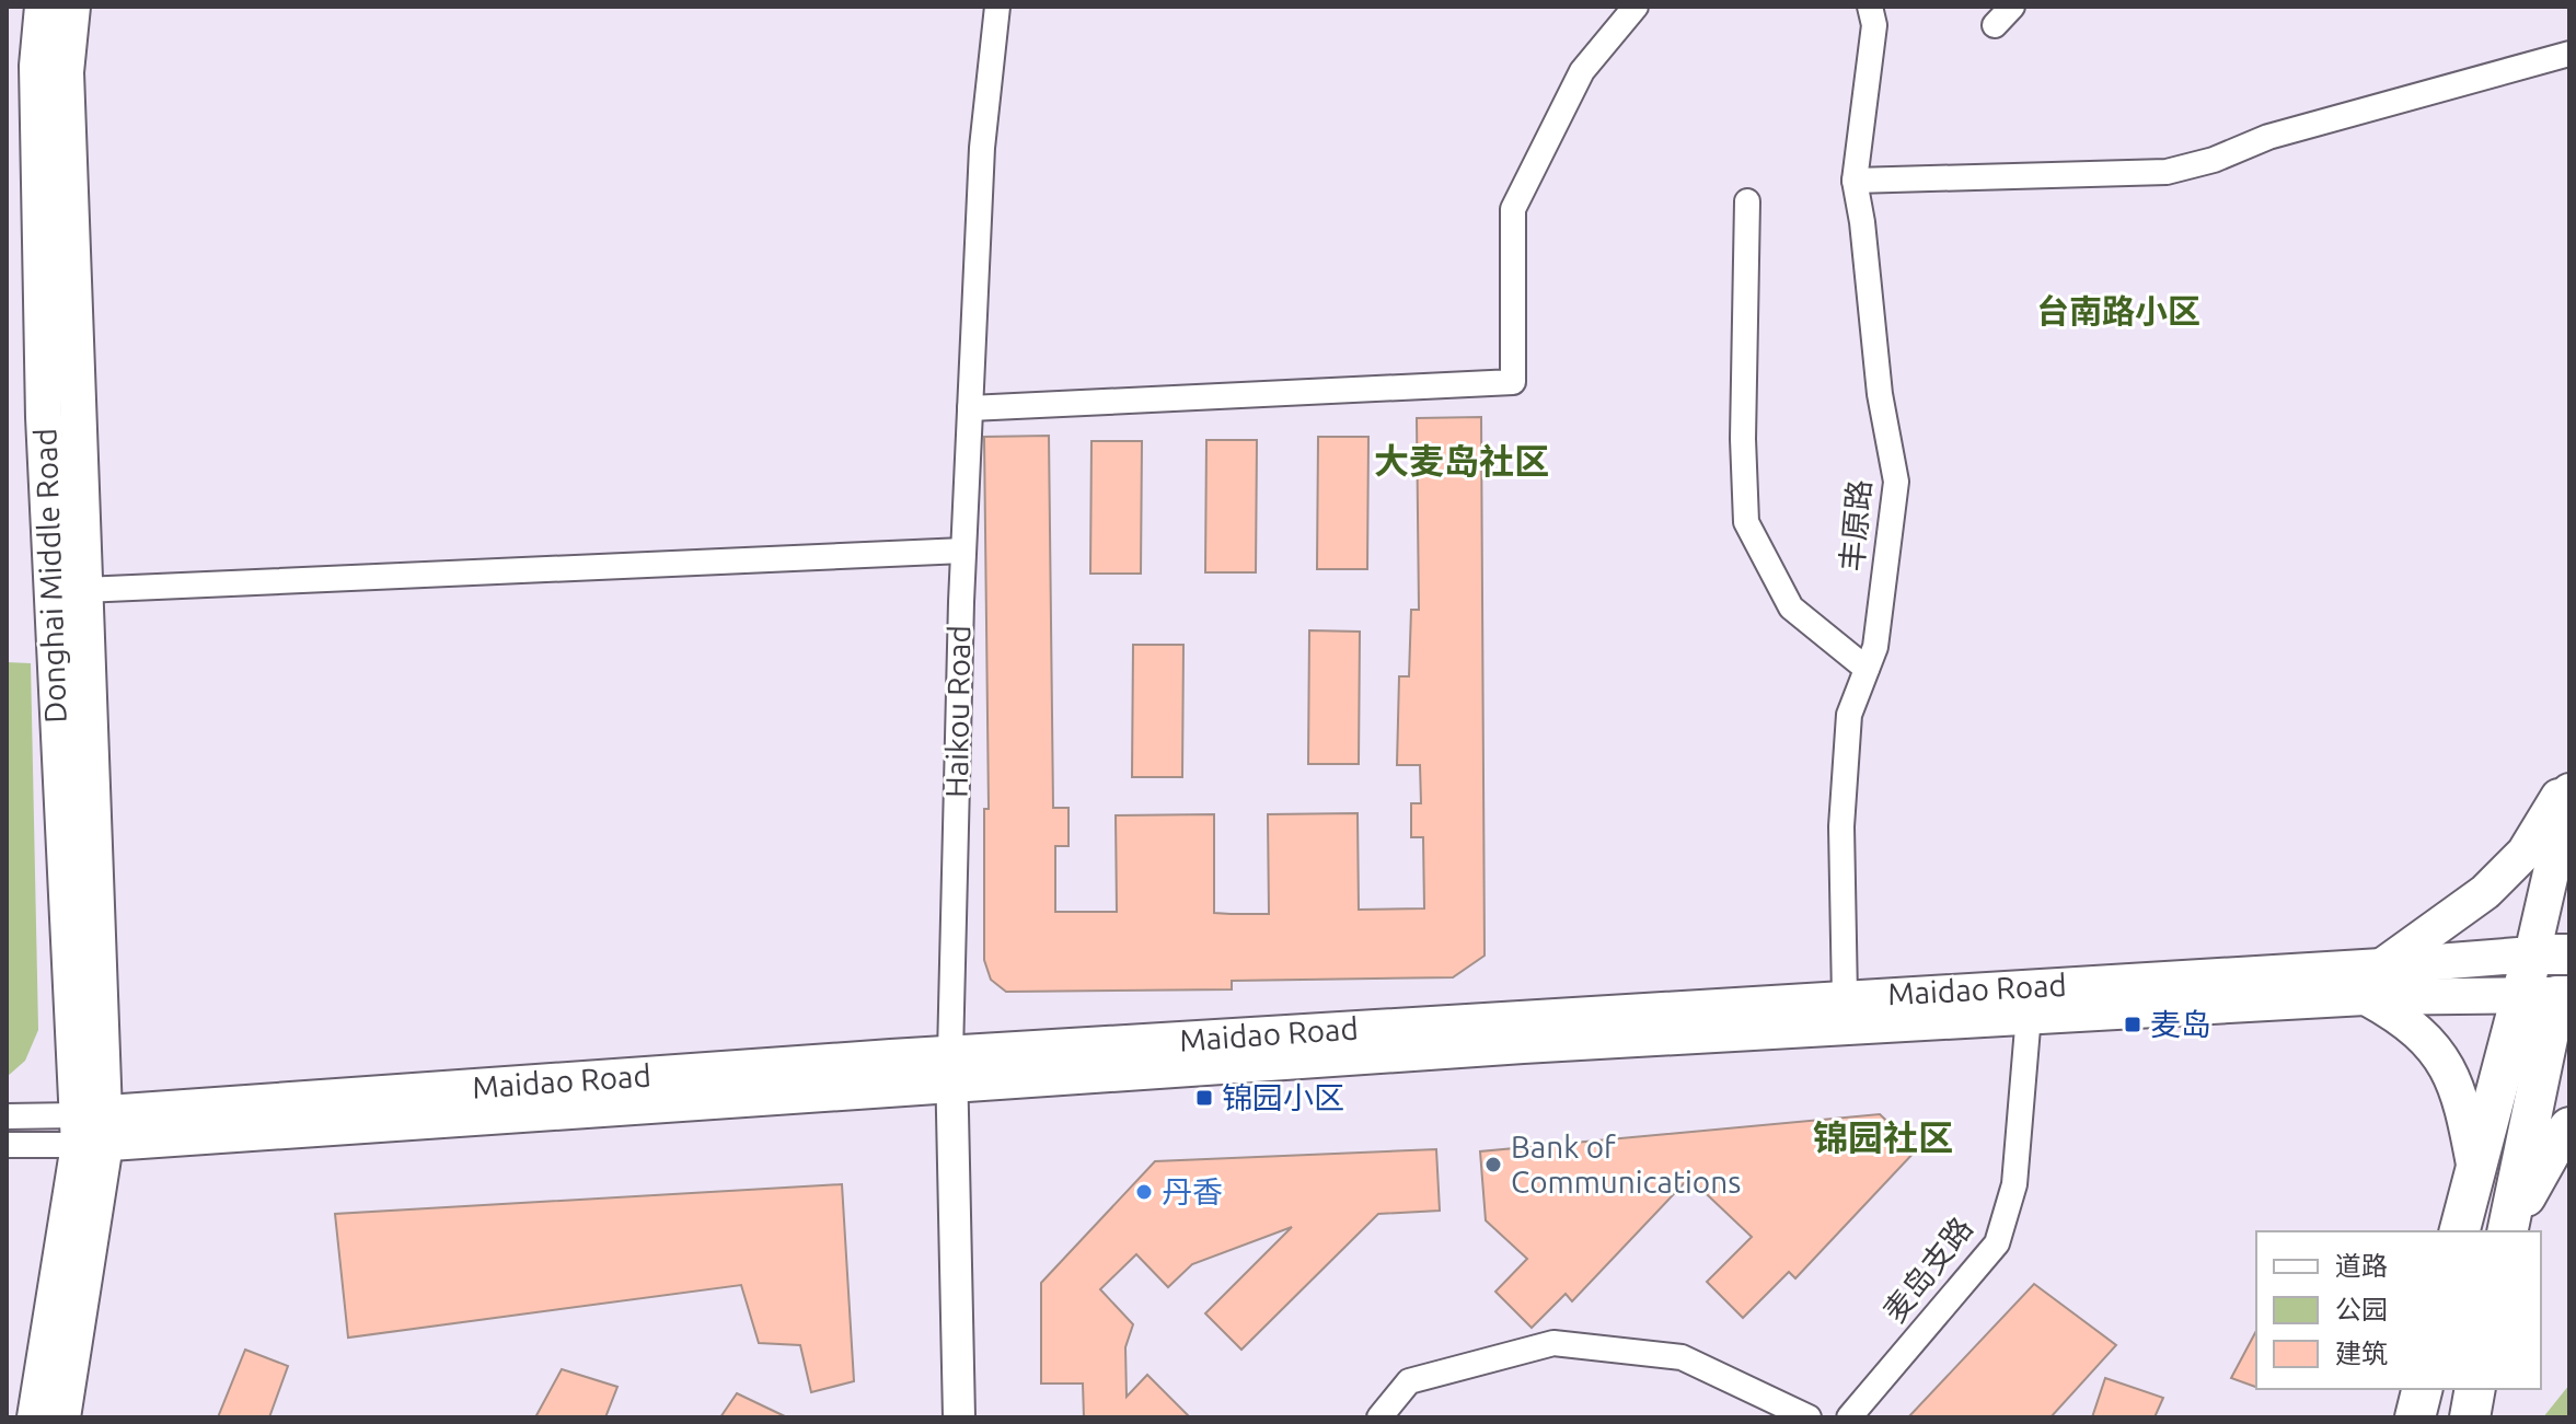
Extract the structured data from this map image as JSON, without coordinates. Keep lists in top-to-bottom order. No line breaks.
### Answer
{"streets":{"main road":["Donghai Middle Road","Maidao Road"],"street":["丰原路","Haikou Road","麦岛支路"]},"crossings":[["丰原路","Maidao Road"],["Donghai Middle Road","Maidao Road"],["Haikou Road","Maidao Road"],["Maidao Road","麦岛支路"]],"districts":["台南路小区","大麦岛社区","锦园社区"],"places":{"transit":["麦岛","锦园小区"],"other":["Bank of Communications","丹香"]},"legend":["道路","公园","建筑"]}
